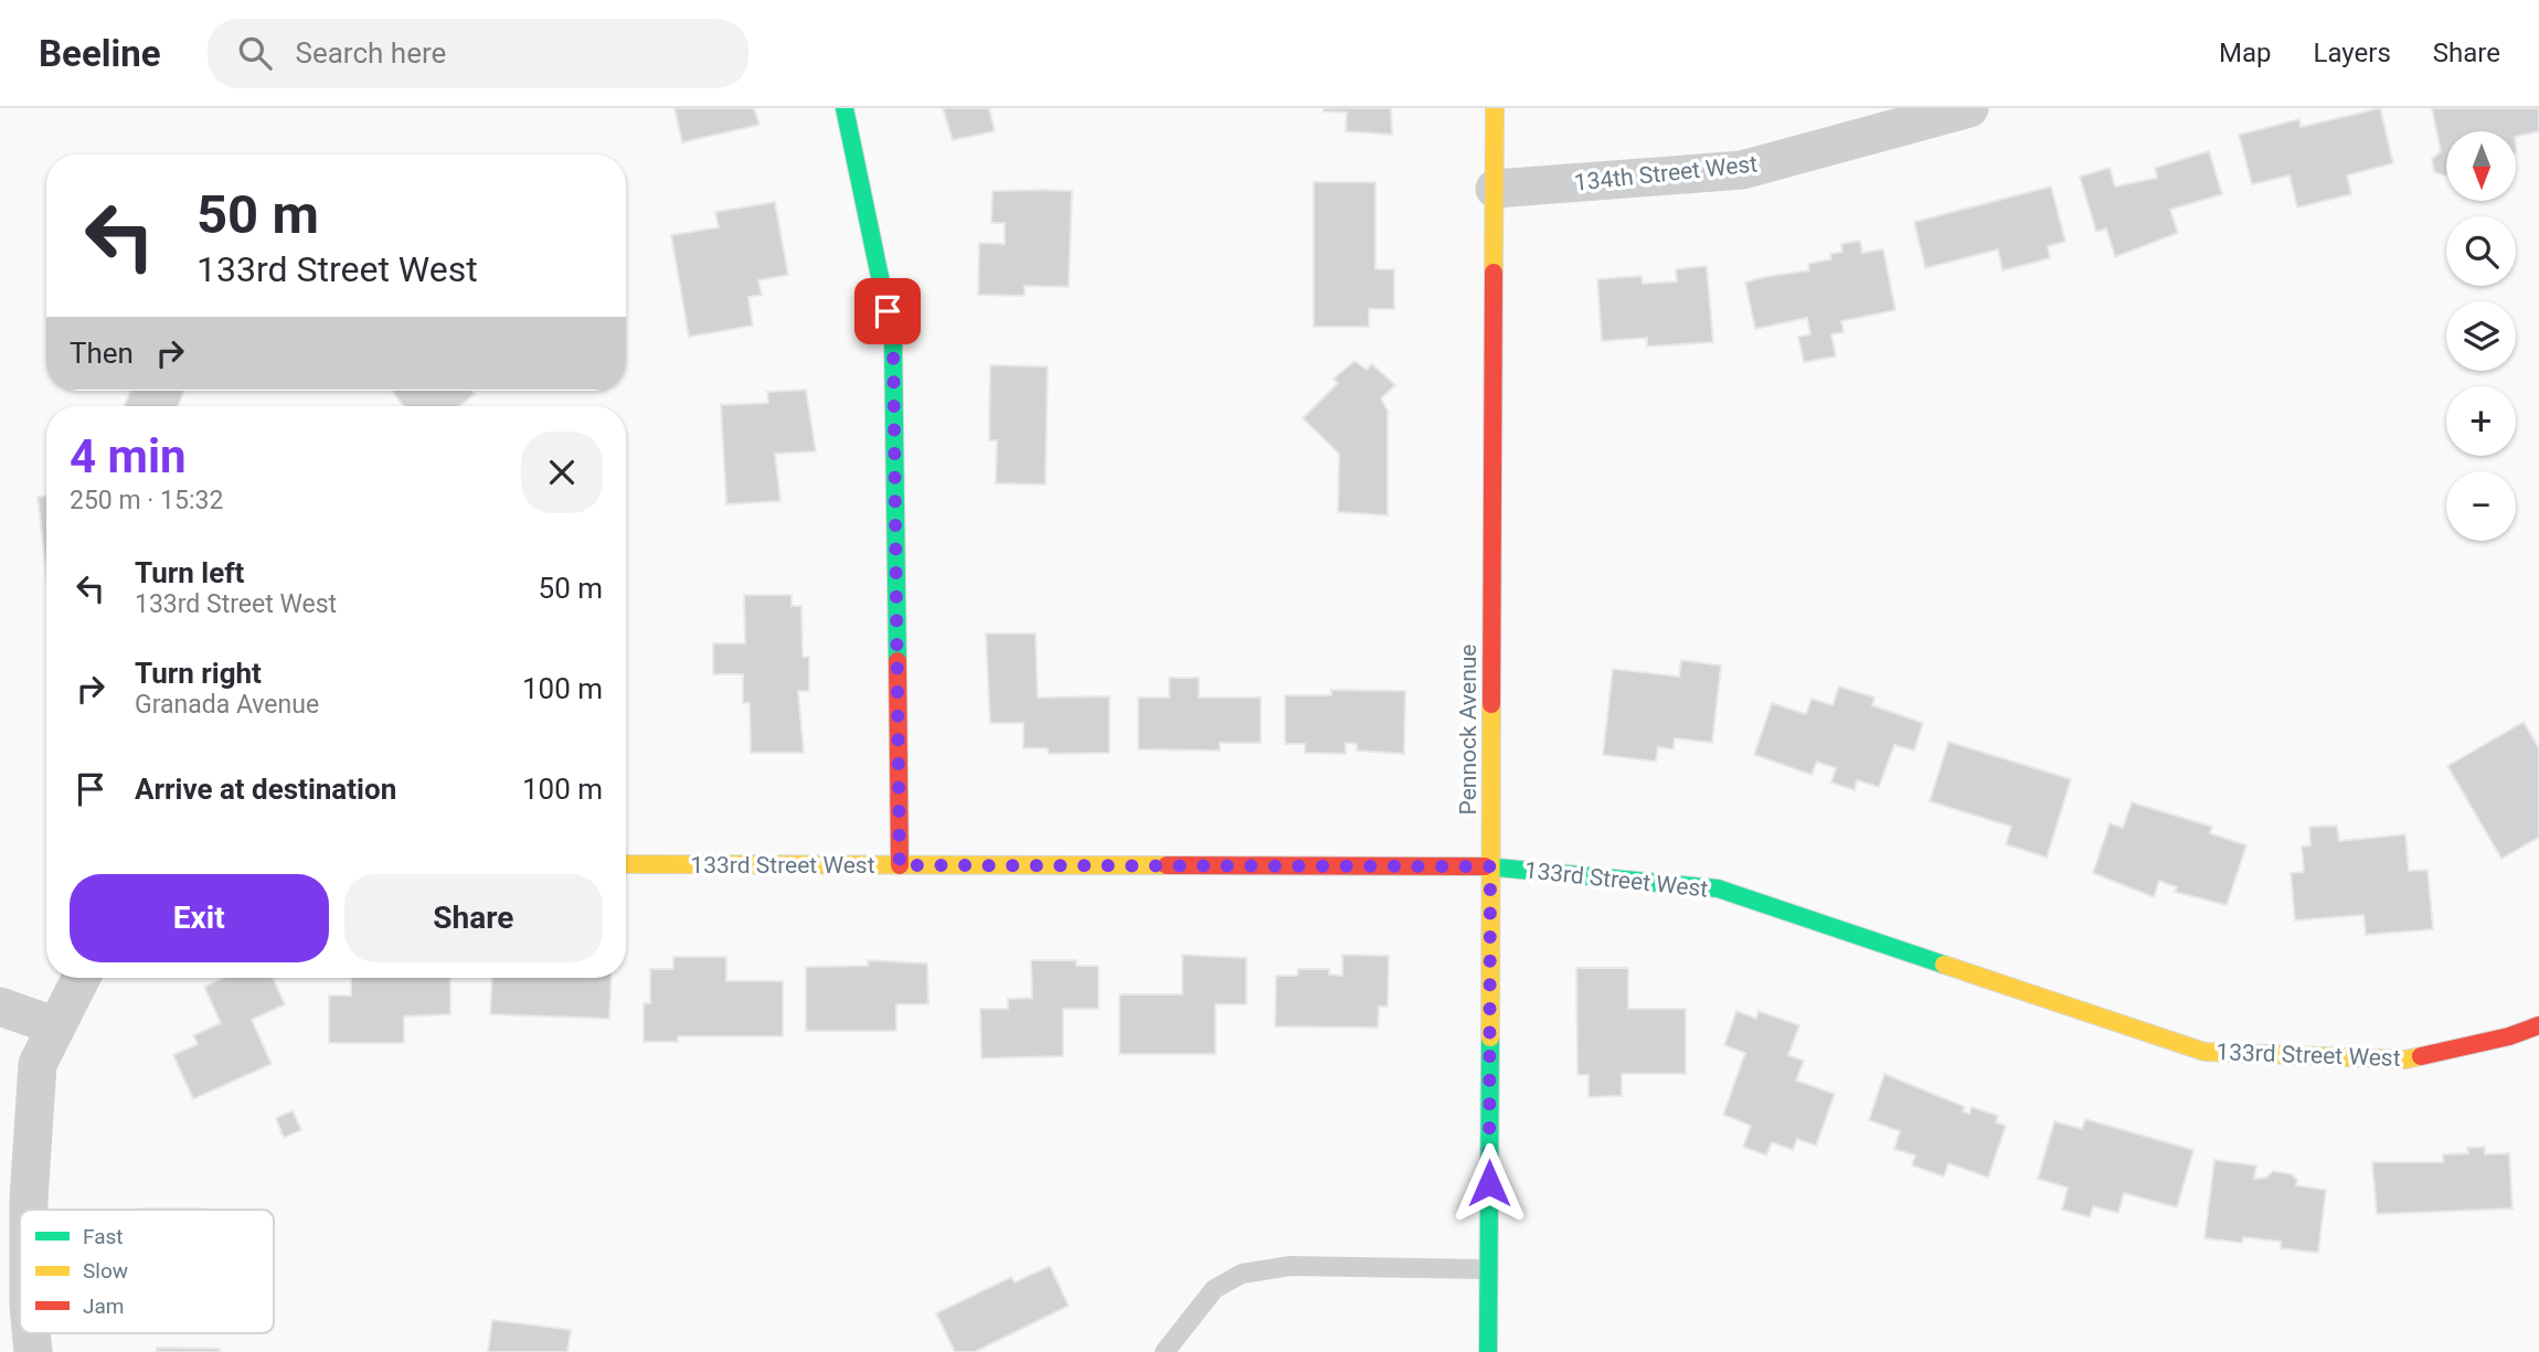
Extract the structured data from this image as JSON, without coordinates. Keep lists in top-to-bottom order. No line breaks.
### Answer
{"streets":{"street":["134th Street West","Pennock Avenue","133rd Street West"]},"crossings":[["134th Street West","Pennock Avenue"],["Pennock Avenue","133rd Street West"]],"legend":["Fast","Slow","Jam"],"north":"bottom","page":{"header":"Beeline","search":"Search here","nav":["Map","Layers","Share"],"map_buttons":["+","−"],"turn":["50 m","133rd Street West"],"then":"Then","heading":["4 min","250 m · 15:32"],"list":[{"name":"Turn left","note":"133rd Street West","value":"50 m"},{"name":"Turn right","note":"Granada Avenue","value":"100 m"},{"name":"Arrive at destination","value":"100 m"}],"buttons":["Exit","Share"]}}
